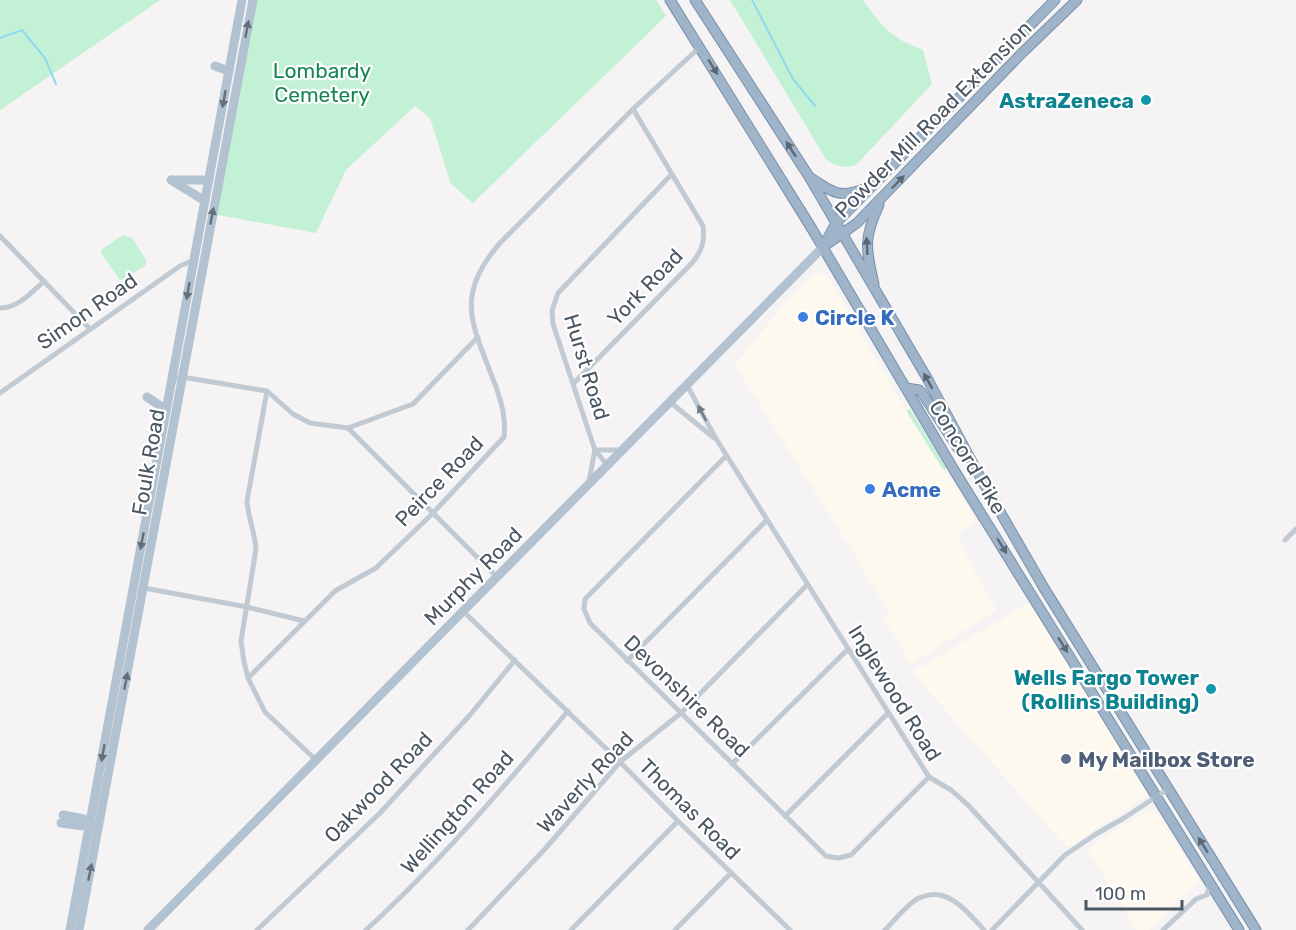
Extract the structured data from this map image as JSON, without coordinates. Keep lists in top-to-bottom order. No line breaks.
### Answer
{"streets":{"highway":["Powder Mill Road Extension","Concord Pike"],"main road":["Foulk Road","Murphy Road"],"street":["York Road","Simon Road","Hurst Road","Peirce Road","Inglewood Road","Devonshire Road","Waverly Road","Oakwood Road","Thomas Road","Wellington Road"]},"crossings":[["Powder Mill Road Extension","Concord Pike"],["Powder Mill Road Extension","Murphy Road"],["York Road","Hurst Road"],["York Road","Peirce Road"],["Simon Road","Foulk Road"],["Hurst Road","Murphy Road"],["Concord Pike","Peirce Road"],["Concord Pike","Murphy Road"],["Murphy Road","Inglewood Road"],["Murphy Road","Thomas Road"],["Inglewood Road","Devonshire Road"],["Inglewood Road","Waverly Road"],["Devonshire Road","Waverly Road"],["Waverly Road","Thomas Road"],["Oakwood Road","Thomas Road"],["Thomas Road","Wellington Road"]],"parks":["Lombardy Cemetery"],"places":["AstraZeneca","Circle K","Acme","Wells Fargo Tower (Rollins Building)","My Mailbox Store"],"scale_bar":"100 m"}
